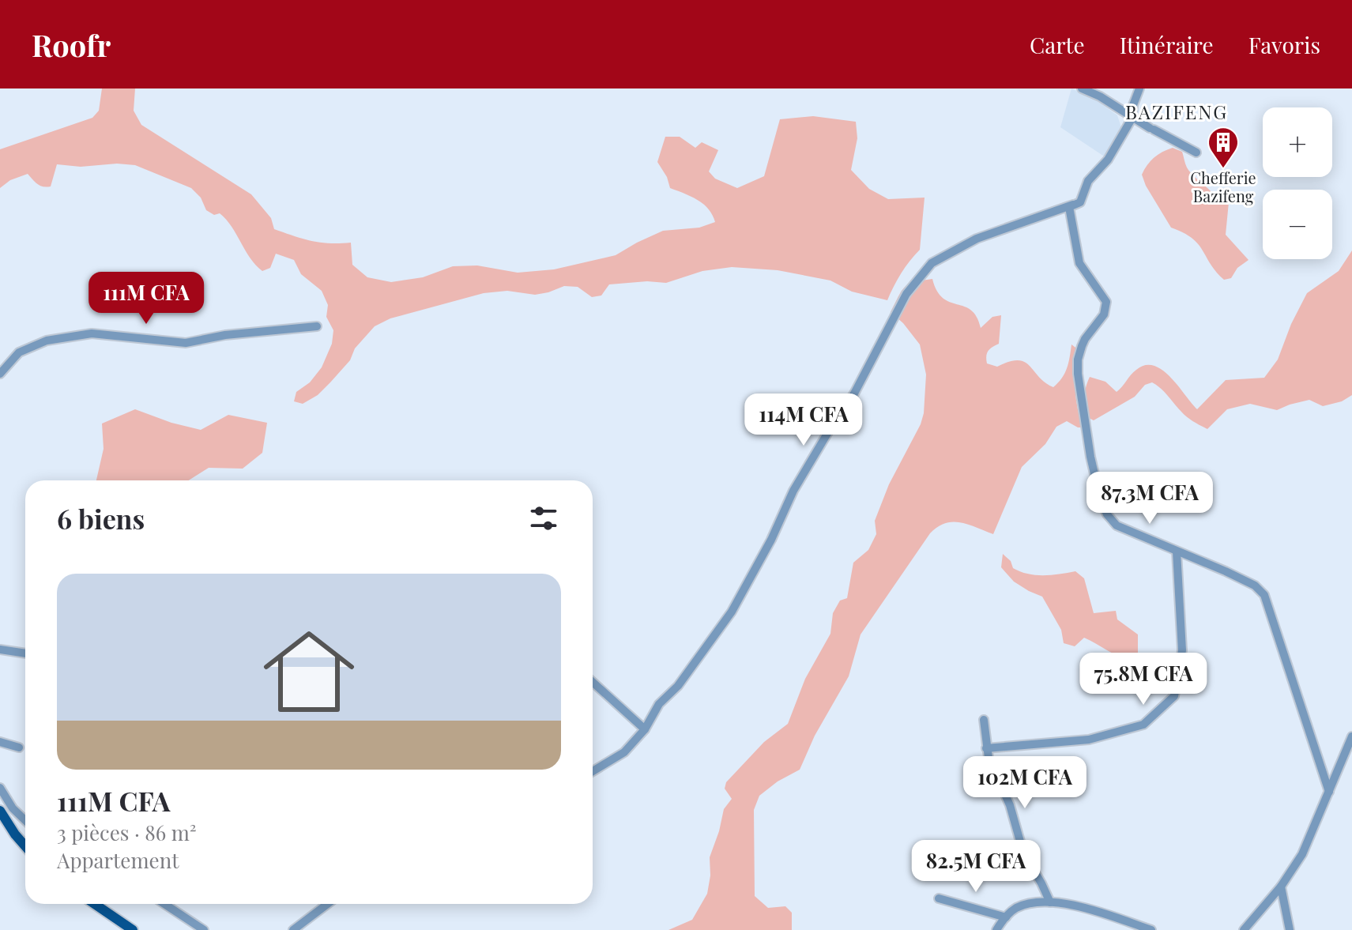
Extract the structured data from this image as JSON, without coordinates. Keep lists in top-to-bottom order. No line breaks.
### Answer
{"districts":["BAZIFENG"],"places":{"building":["Chefferie Bazifeng"]},"page":{"header":"Roofr","nav":["Carte","Itinéraire","Favoris"],"map_buttons":["+","−"],"price":["111M CFA","114M CFA","87.3M CFA","75.8M CFA","102M CFA","82.5M CFA"],"heading":"6 biens","list":[{"name":"111M CFA","note":"3 pièces · 86 m² · Appartement"}]}}
